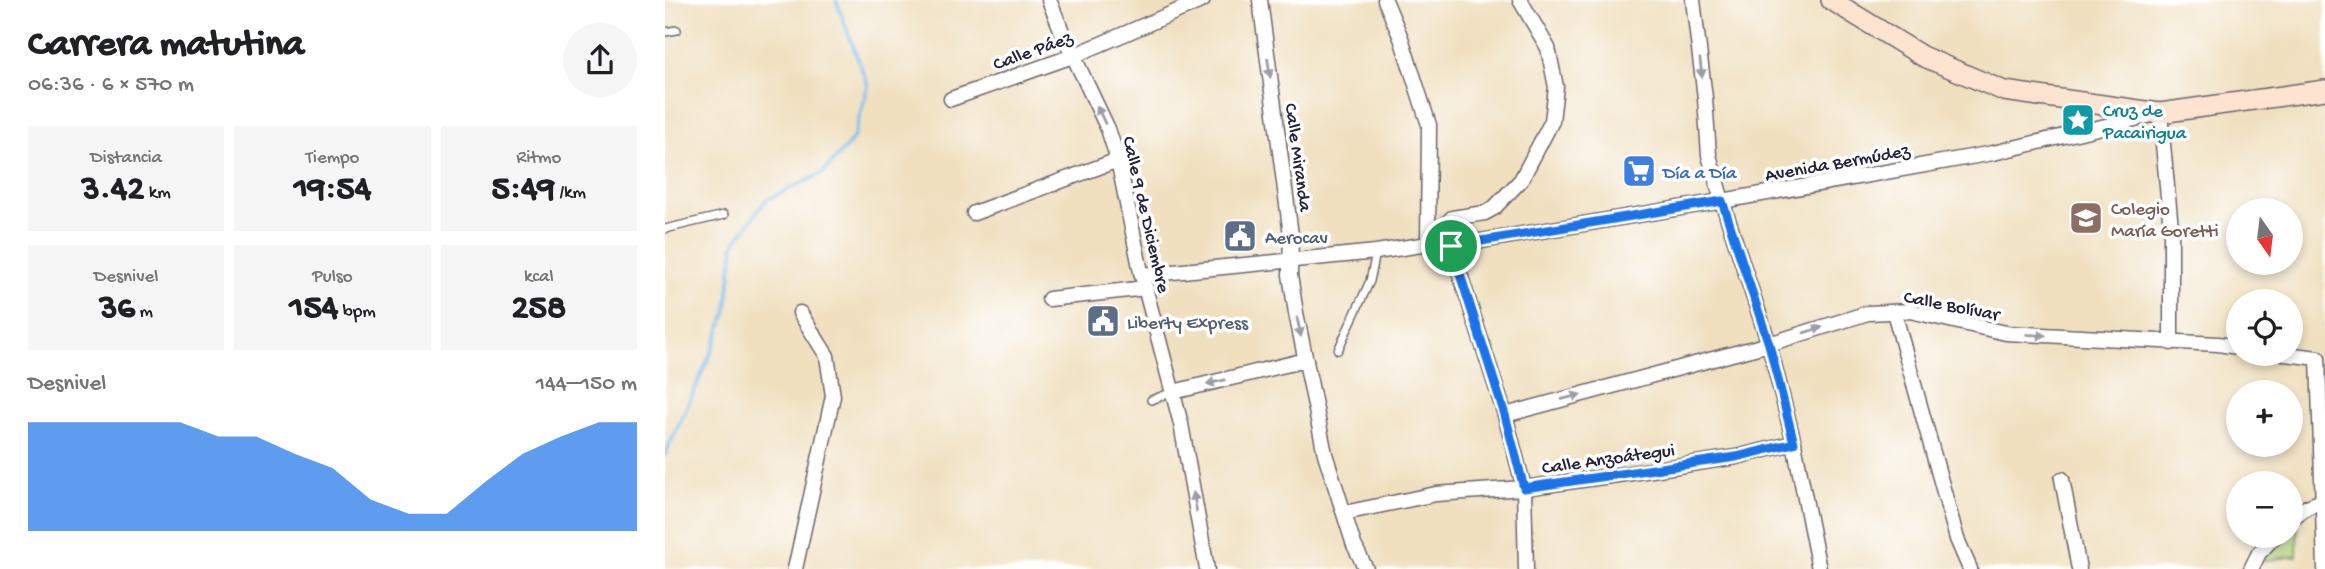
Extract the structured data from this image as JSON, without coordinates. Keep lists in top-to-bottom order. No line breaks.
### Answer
{"streets":{"street":["Calle Páez","Calle Miranda","Avenida Bermúdez","Calle 9 de Diciembre","Calle Bolívar","Calle Anzoátegui"]},"crossings":[["Calle Páez","Calle 9 de Diciembre"],["Calle Miranda","Avenida Bermúdez"],["Calle Miranda","Calle Anzoátegui"],["Avenida Bermúdez","Calle 9 de Diciembre"]],"one_way":["Calle Miranda","Calle 9 de Diciembre","Calle Bolívar"],"places":{"place":["Cruz de Pacairigua"],"supermarket":["Día a Día"],"school or university":["Colegio María Goretti"],"public building":["Aerocav","Liberty Express"]},"north":"bottom","page":{"heading":["Carrera matutina","06:36 · 6 × 570 m"],"stats":[["Distancia","3.42 km"],["Tiempo","19:54"],["Ritmo","5:49 /km"],["Desnivel","36 m"],["Pulso","154 bpm"],["kcal","258"]],"map_buttons":["+","−"],"chart":["Desnivel","144–150 m"]}}
